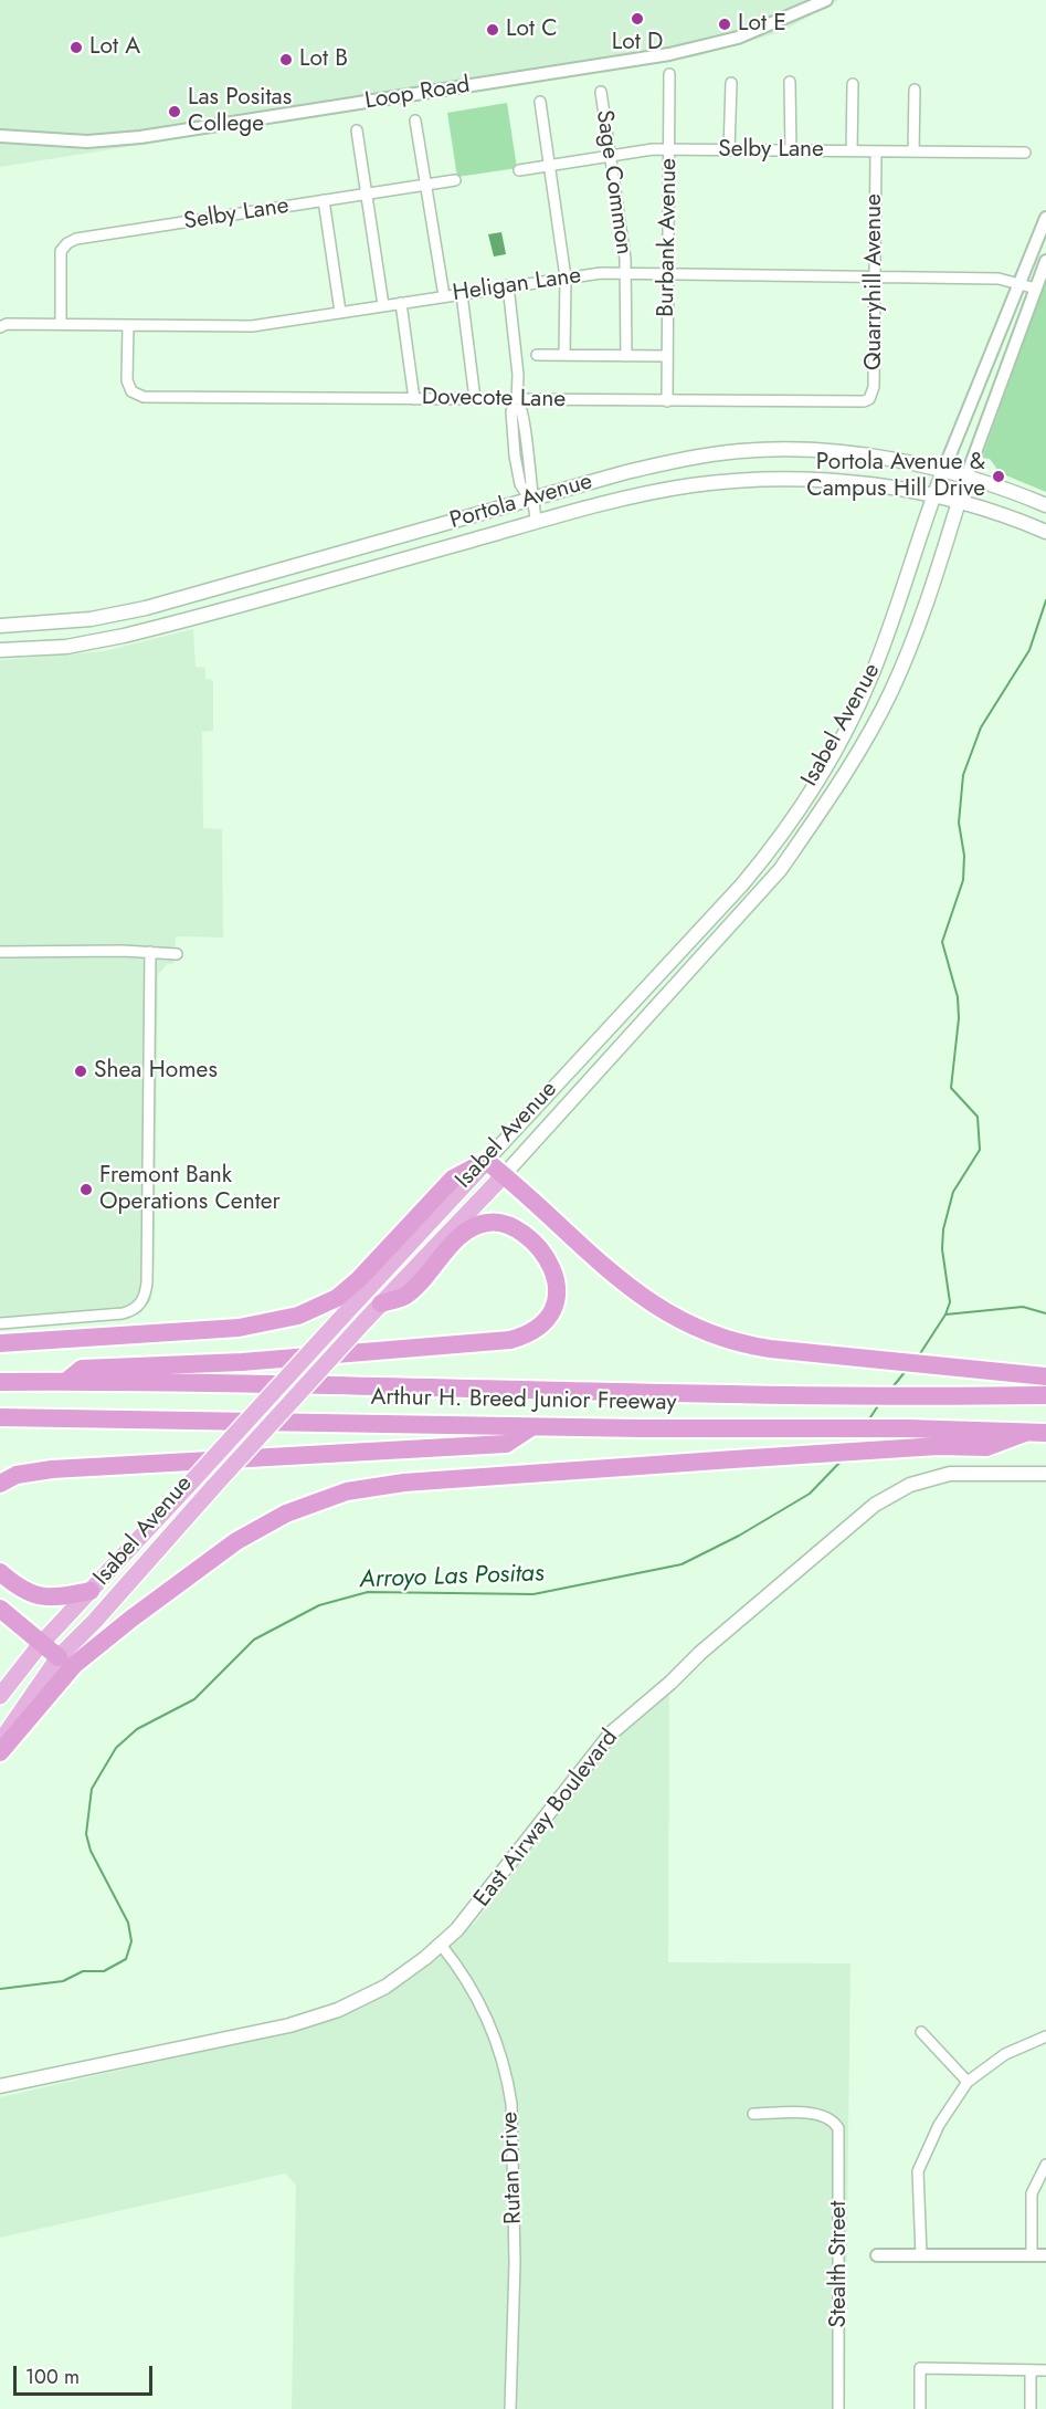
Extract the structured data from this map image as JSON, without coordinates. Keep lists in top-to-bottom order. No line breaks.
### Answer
{"streets":{"highway":["Isabel Avenue","Arthur H. Breed Junior Freeway"],"main road":["Portola Avenue","East Airway Boulevard"],"street":["Loop Road","Selby Lane","Sage Common","Burbank Avenue","Quarryhill Avenue","Heligan Lane","Dovecote Lane","Rutan Drive","Stealth Street"]},"crossings":[["Selby Lane","Sage Common"],["Selby Lane","Burbank Avenue"],["Selby Lane","Quarryhill Avenue"],["Selby Lane","Heligan Lane"],["Sage Common","Heligan Lane"],["Burbank Avenue","Heligan Lane"],["Burbank Avenue","Dovecote Lane"],["Quarryhill Avenue","Heligan Lane"],["Quarryhill Avenue","Dovecote Lane"],["Heligan Lane","Dovecote Lane"],["Portola Avenue","Isabel Avenue"],["East Airway Boulevard","Rutan Drive"]],"water":["Arroyo Las Positas"],"places":["Lot D","Lot E","Lot C","Lot A","Lot B","Las Positas College","Portola Avenue & Campus Hill Drive","Shea Homes","Fremont Bank Operations Center"],"scale_bar":"100 m"}
